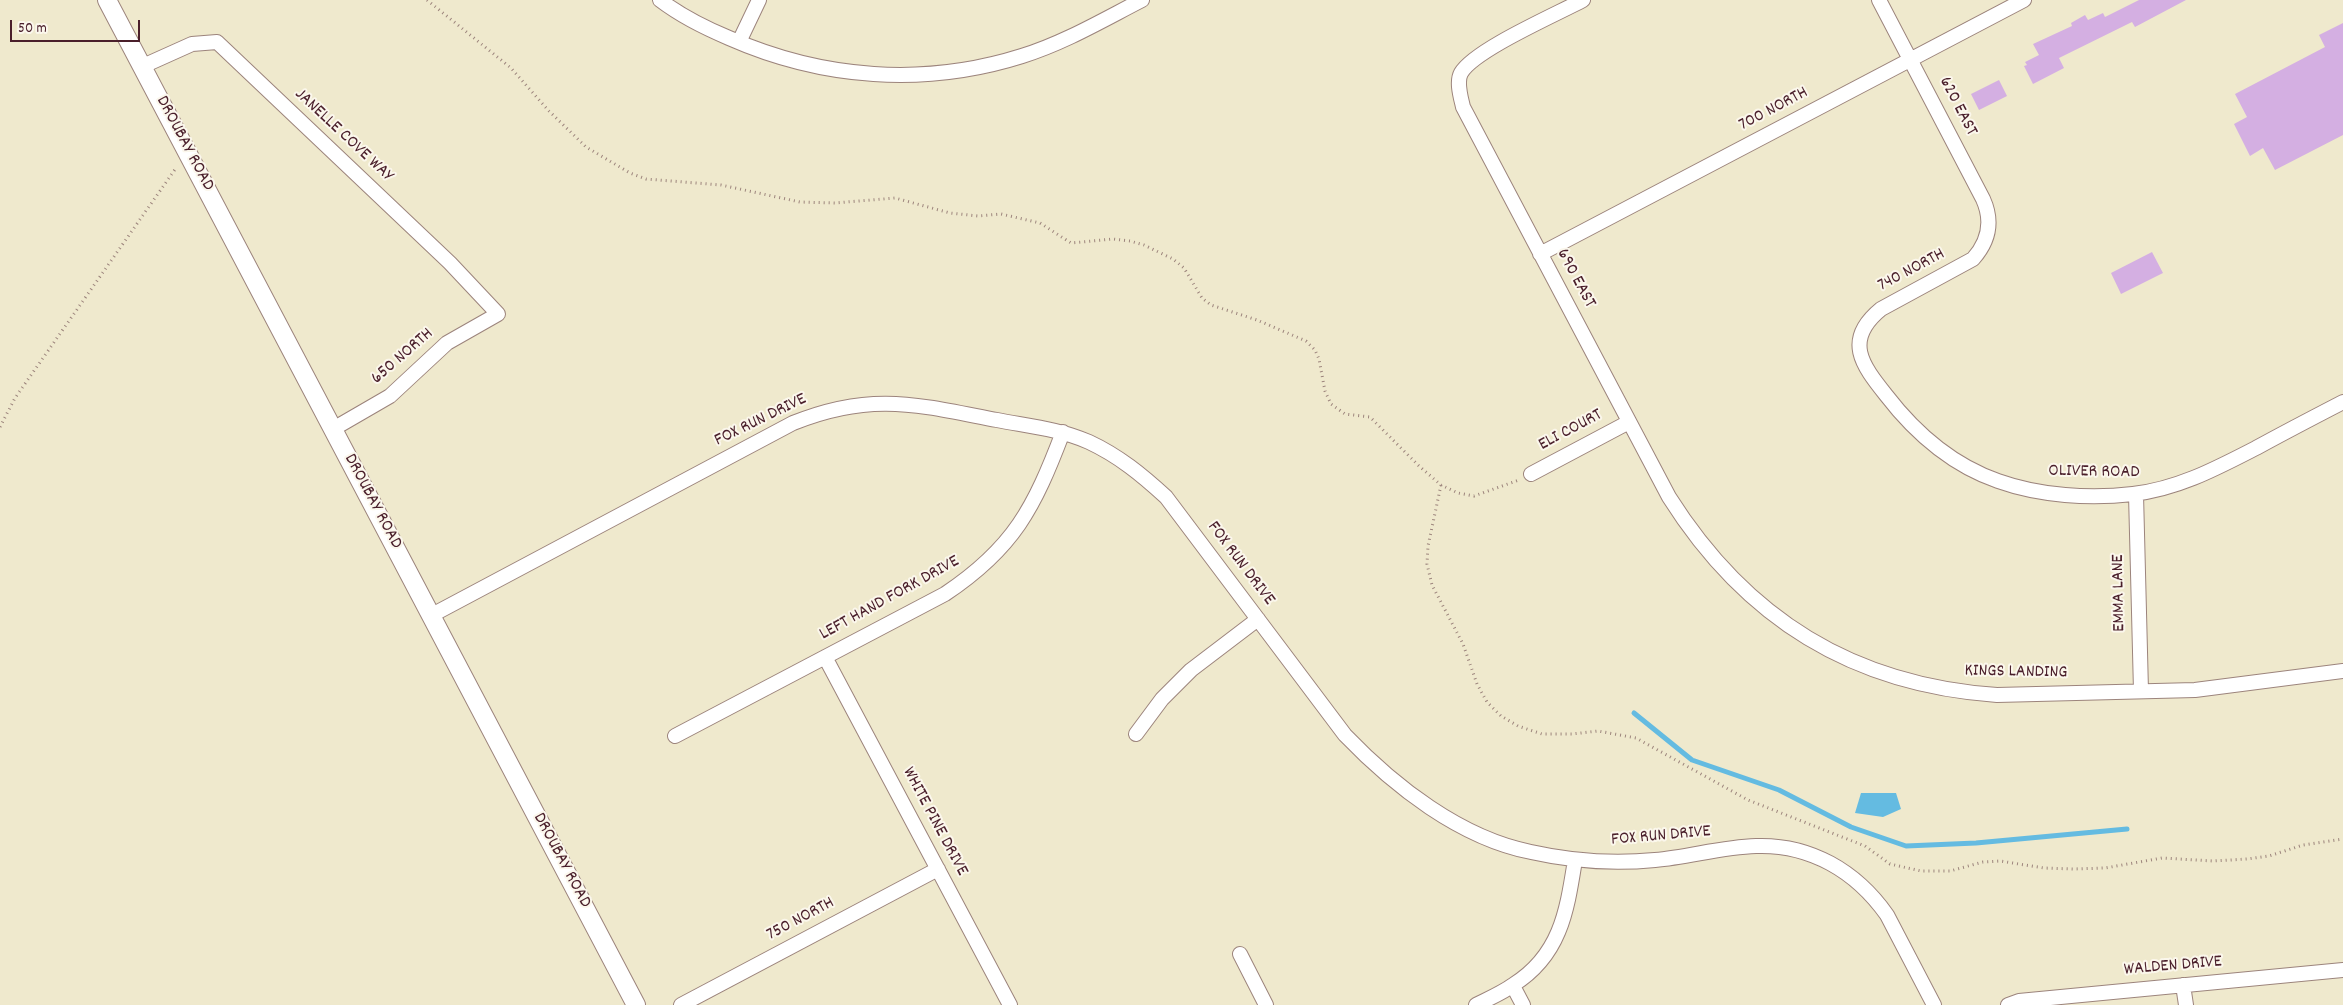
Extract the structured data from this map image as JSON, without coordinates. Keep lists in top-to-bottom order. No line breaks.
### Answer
{"streets":{"street":["620 EAST","700 NORTH","JANELLE COVE WAY","DROUBAY ROAD","740 NORTH","690 EAST","650 NORTH","FOX RUN DRIVE","ELI COURT","OLIVER ROAD","EMMA LANE","LEFT HAND FORK DRIVE","KINGS LANDING","WHITE PINE DRIVE","750 NORTH","WALDEN DRIVE"]},"crossings":[["620 EAST","700 NORTH"],["620 EAST","740 NORTH"],["700 NORTH","690 EAST"],["JANELLE COVE WAY","DROUBAY ROAD"],["JANELLE COVE WAY","650 NORTH"],["DROUBAY ROAD","650 NORTH"],["DROUBAY ROAD","FOX RUN DRIVE"],["740 NORTH","OLIVER ROAD"],["690 EAST","ELI COURT"],["690 EAST","KINGS LANDING"],["FOX RUN DRIVE","LEFT HAND FORK DRIVE"],["OLIVER ROAD","EMMA LANE"],["EMMA LANE","KINGS LANDING"],["LEFT HAND FORK DRIVE","WHITE PINE DRIVE"],["WHITE PINE DRIVE","750 NORTH"]],"scale_bar":"50 m"}
